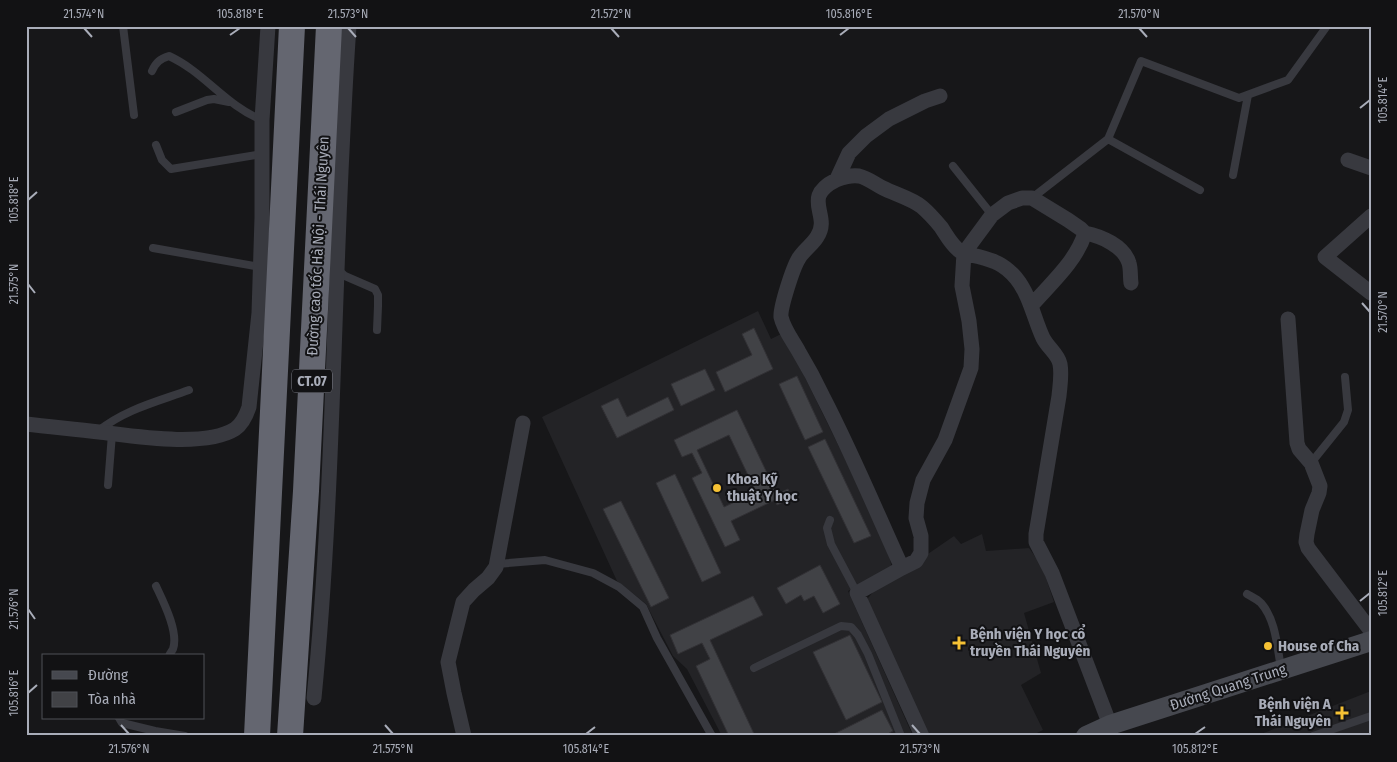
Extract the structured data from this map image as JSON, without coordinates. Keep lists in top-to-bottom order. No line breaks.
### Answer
{"streets":{"highway":["Đường cao tốc Hà Nội - Thái Nguyên","CT.07"],"main road":["Đường Quang Trung"]},"places":{"other":["Khoa Kỹ thuật Y học","House of Cha"],"health":["Bệnh viện Y học cổ truyền Thái Nguyên","Bệnh viện A Thái Nguyên"]},"legend":["Đường","Tòa nhà"],"coordinates":["21.574°N","105.818°E","21.573°N","21.572°N","105.816°E","21.570°N","105.814°E","21.575°N","105.812°E","21.576°N"]}
